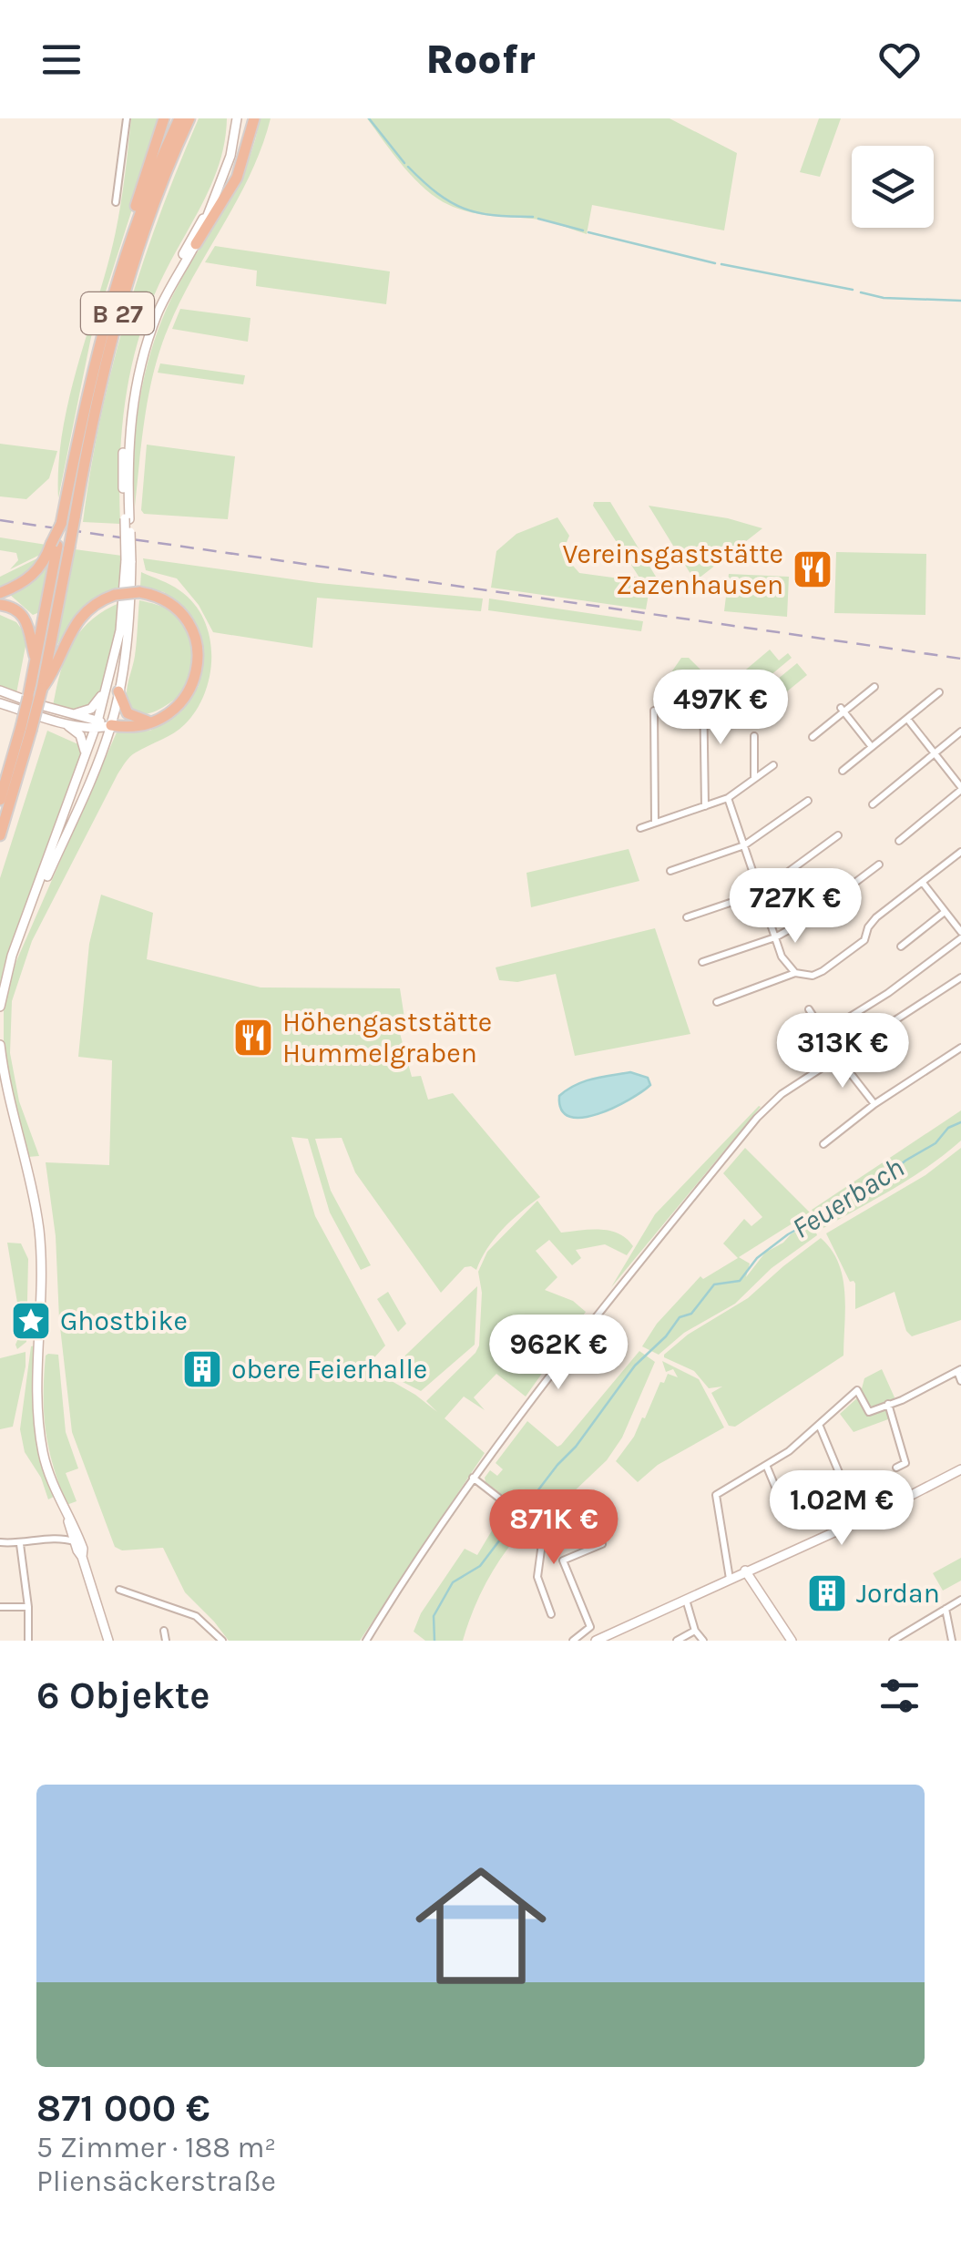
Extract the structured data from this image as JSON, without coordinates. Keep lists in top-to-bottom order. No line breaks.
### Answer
{"streets":{"highway":["B 27"]},"water":["Feuerbach"],"places":{"restaurant":["Vereinsgaststätte Zazenhausen","Höhengaststätte Hummelgraben"],"place":["Ghostbike"],"building":["obere Feierhalle","Jordan"]},"page":{"header":"Roofr","price":["497K €","727K €","313K €","962K €","1.02M €","871K €"],"heading":"6 Objekte","list":[{"name":"871 000 €","note":"5 Zimmer · 188 m² · Pliensäckerstraße"}]}}
